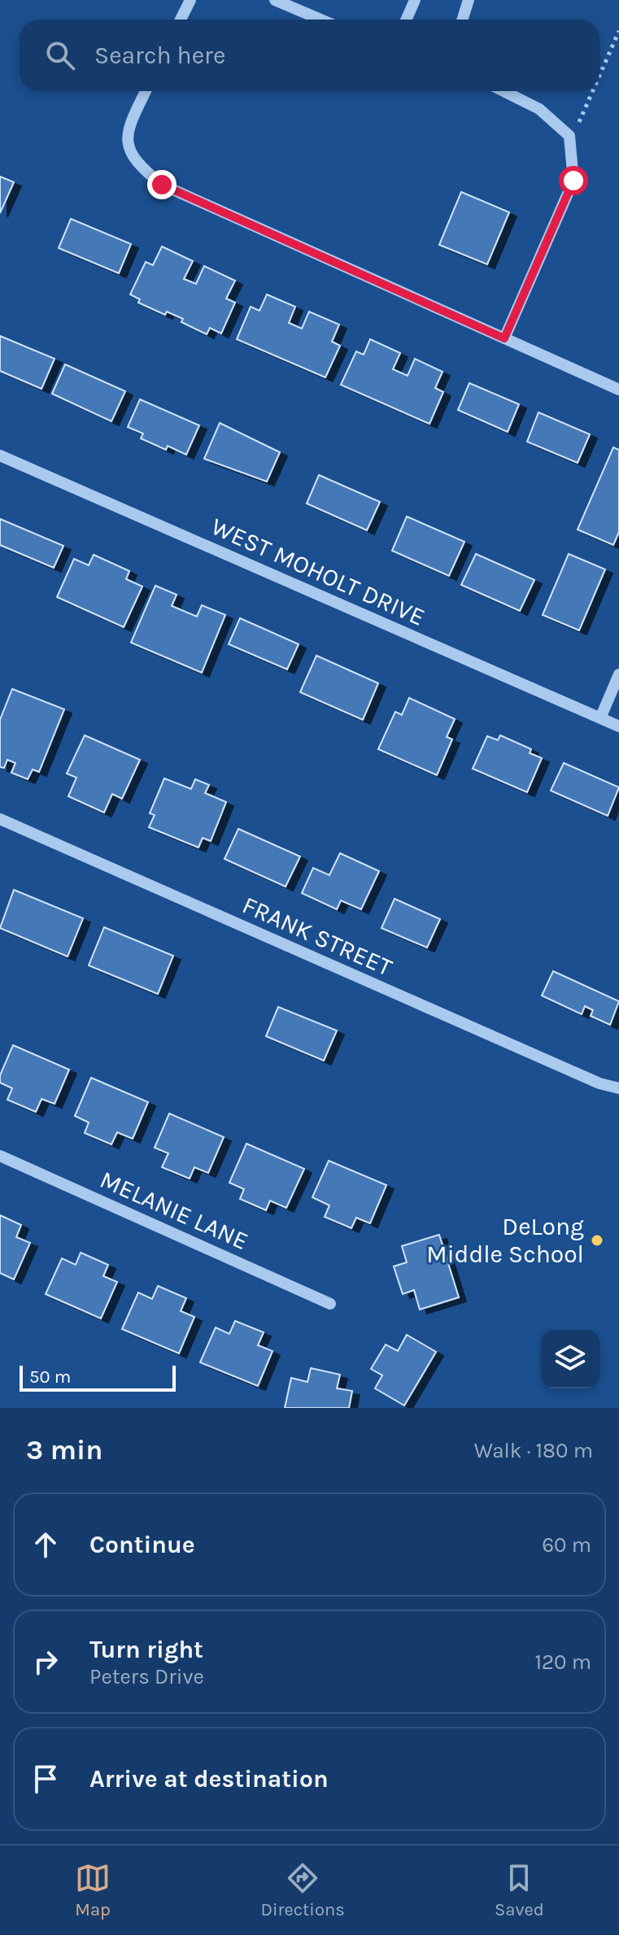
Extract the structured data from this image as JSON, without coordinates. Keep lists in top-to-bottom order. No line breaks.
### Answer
{"streets":{"street":["WEST MOHOLT DRIVE","FRANK STREET","MELANIE LANE"]},"places":["DeLong Middle School"],"scale_bar":"50 m","page":{"search":"Search here","scale":"50 m","heading":["3 min","Walk · 180 m"],"list":[["Continue","60 m"],["Turn right","Peters Drive","120 m"],"Arrive at destination"],"nav":["Map","Directions","Saved"]}}
